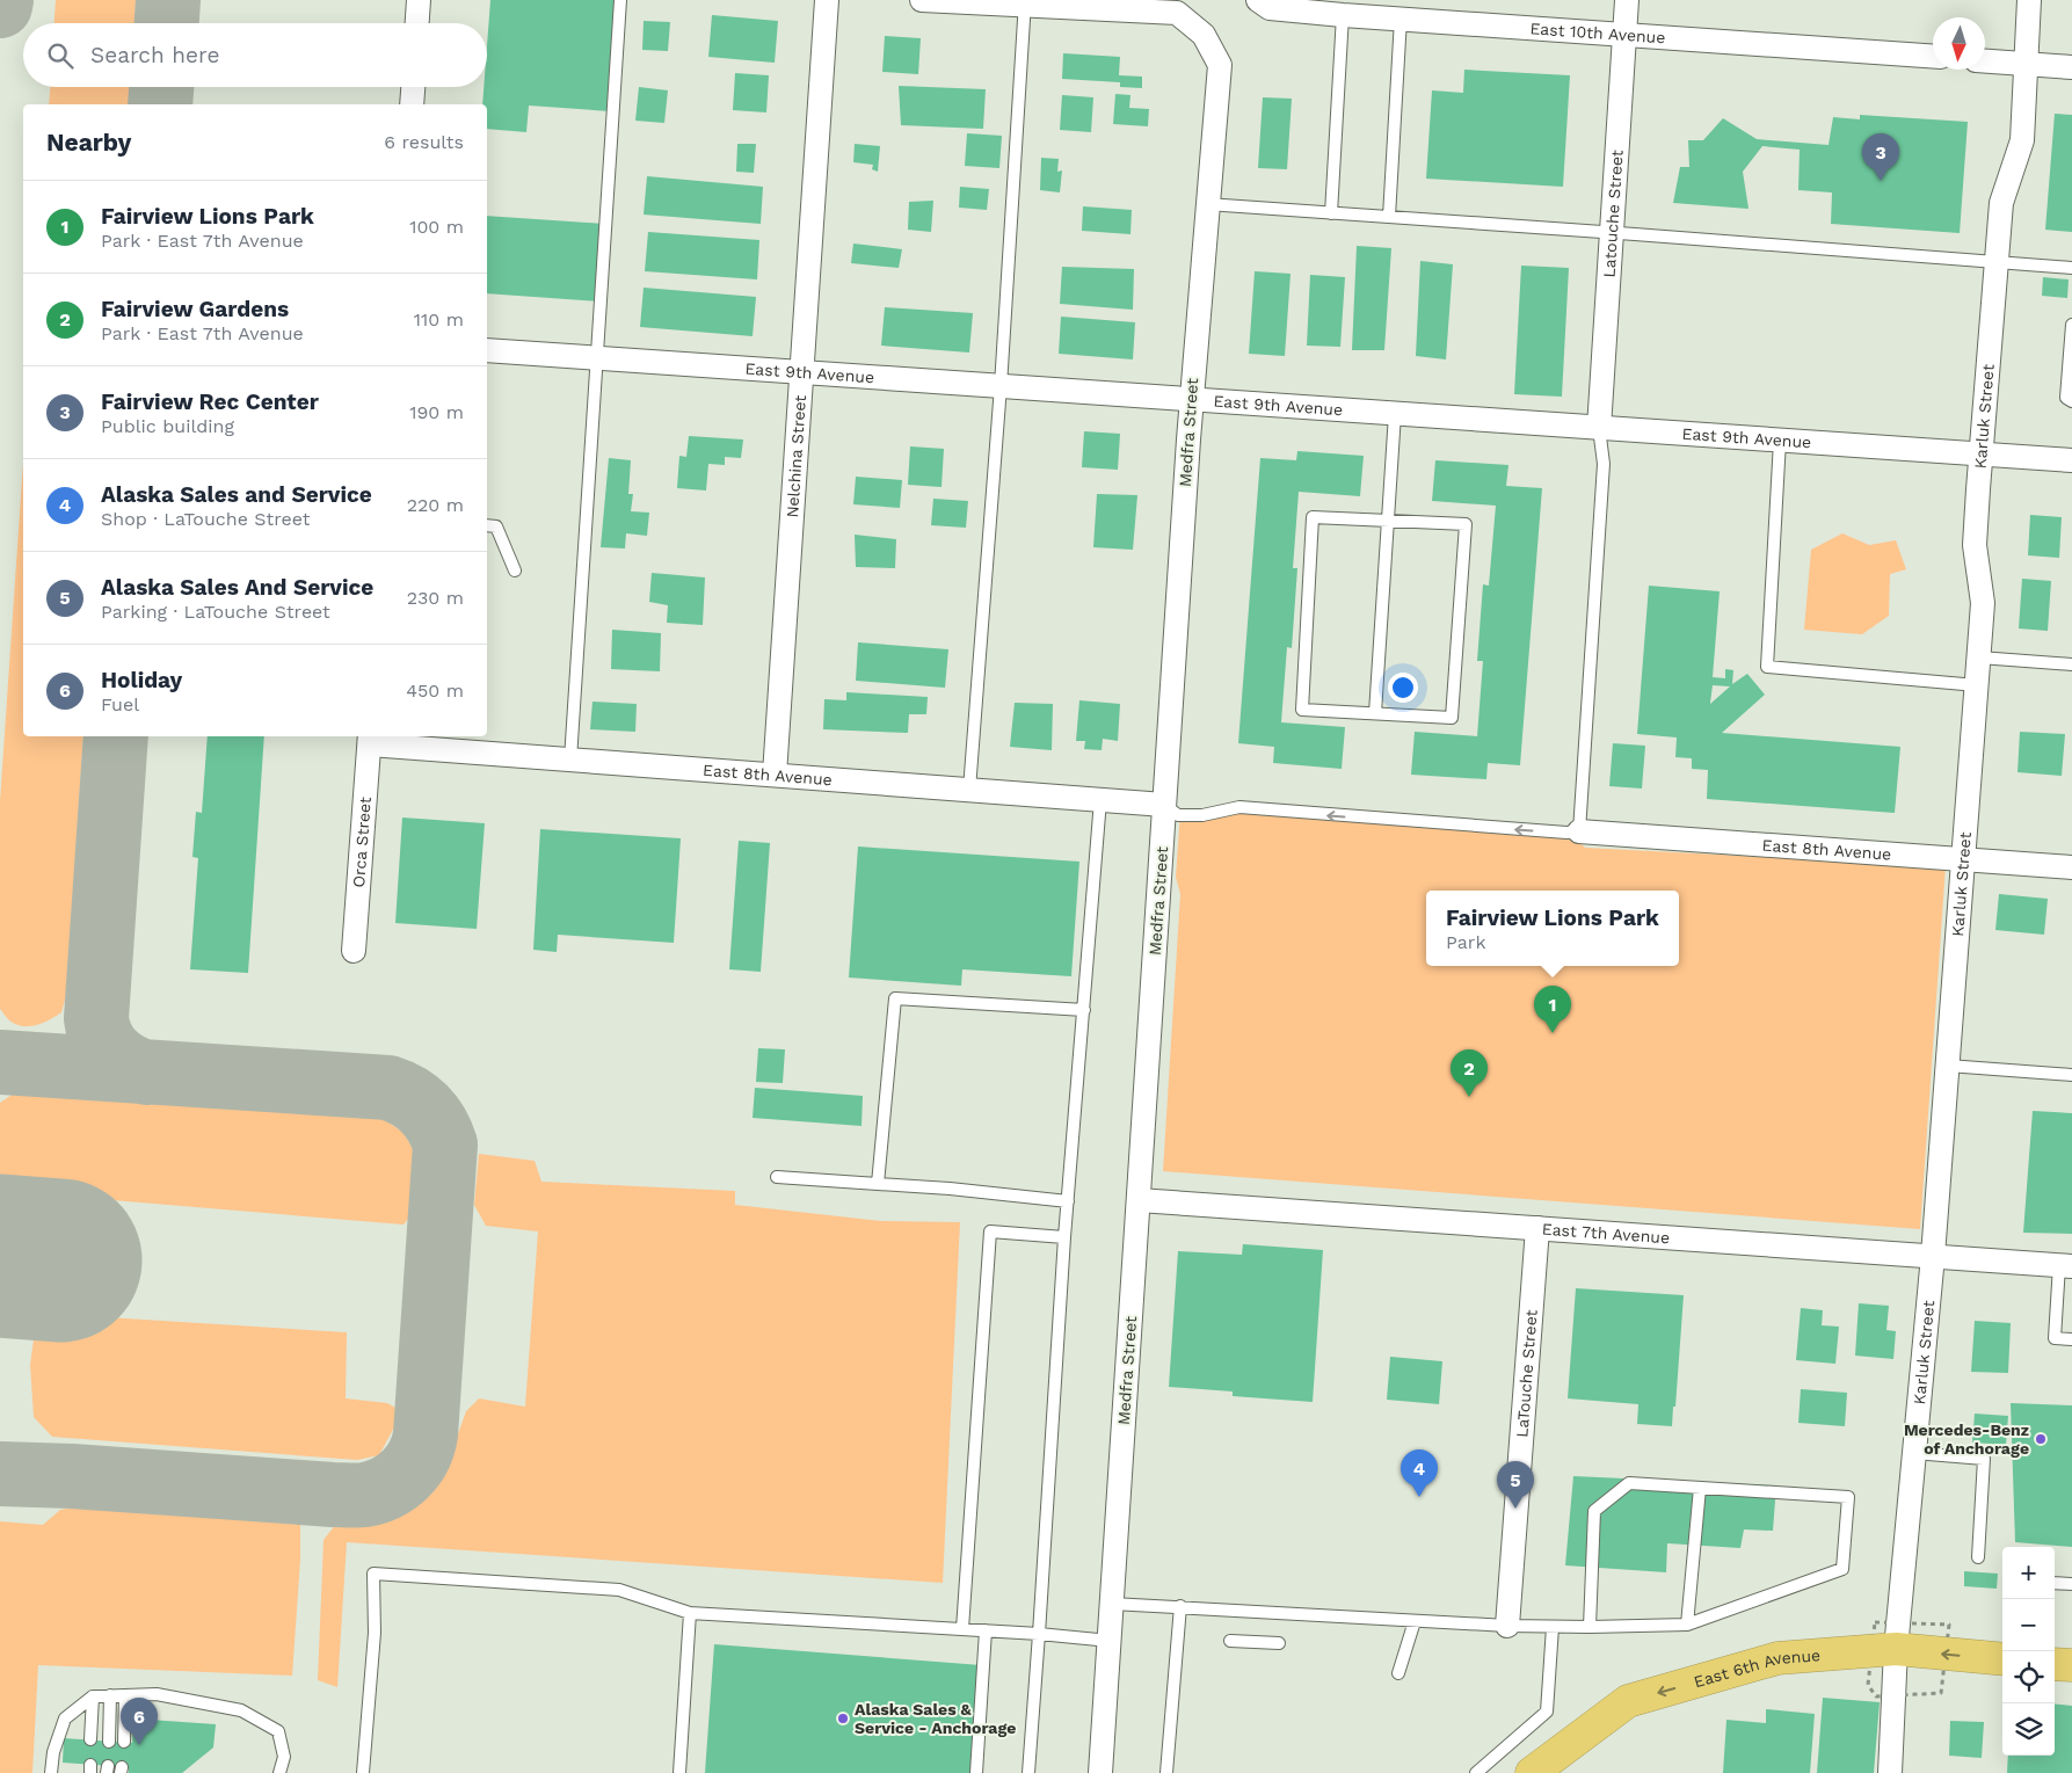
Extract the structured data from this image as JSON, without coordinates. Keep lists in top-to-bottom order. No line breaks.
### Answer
{"streets":{"highway":["East 6th Avenue"],"street":["East 10th Avenue","Latouche Street","East 9th Avenue","Karluk Street","Medfra Street","Nelchina Street","East 8th Avenue","Orca Street","East 7th Avenue","LaTouche Street"]},"crossings":[["East 10th Avenue","Latouche Street"],["Latouche Street","East 9th Avenue"],["East 9th Avenue","Karluk Street"],["East 9th Avenue","Medfra Street"],["East 9th Avenue","Nelchina Street"],["Karluk Street","East 8th Avenue"],["Karluk Street","East 7th Avenue"],["Karluk Street","East 6th Avenue"],["Medfra Street","East 8th Avenue"],["Medfra Street","East 7th Avenue"],["Nelchina Street","East 8th Avenue"],["East 8th Avenue","Orca Street"],["East 7th Avenue","LaTouche Street"]],"one_way":["East 6th Avenue"],"places":["Mercedes-Benz of Anchorage","Alaska Sales & Service - Anchorage"],"north":"bottom","page":{"search":"Search here","heading":["Nearby","6 results"],"pins":["3","1","2","4","5","6"],"list":[{"mark":"1","name":"Fairview Lions Park","note":"Park · East 7th Avenue","value":"100 m"},{"mark":"2","name":"Fairview Gardens","note":"Park · East 7th Avenue","value":"110 m"},{"mark":"3","name":"Fairview Rec Center","note":"Public building","value":"190 m"},{"mark":"4","name":"Alaska Sales and Service","note":"Shop · LaTouche Street","value":"220 m"},{"mark":"5","name":"Alaska Sales And Service","note":"Parking · LaTouche Street","value":"230 m"},{"mark":"6","name":"Holiday","note":"Fuel","value":"450 m"}],"popup":["Fairview Lions Park","Park"],"map_buttons":["+","−"]}}
